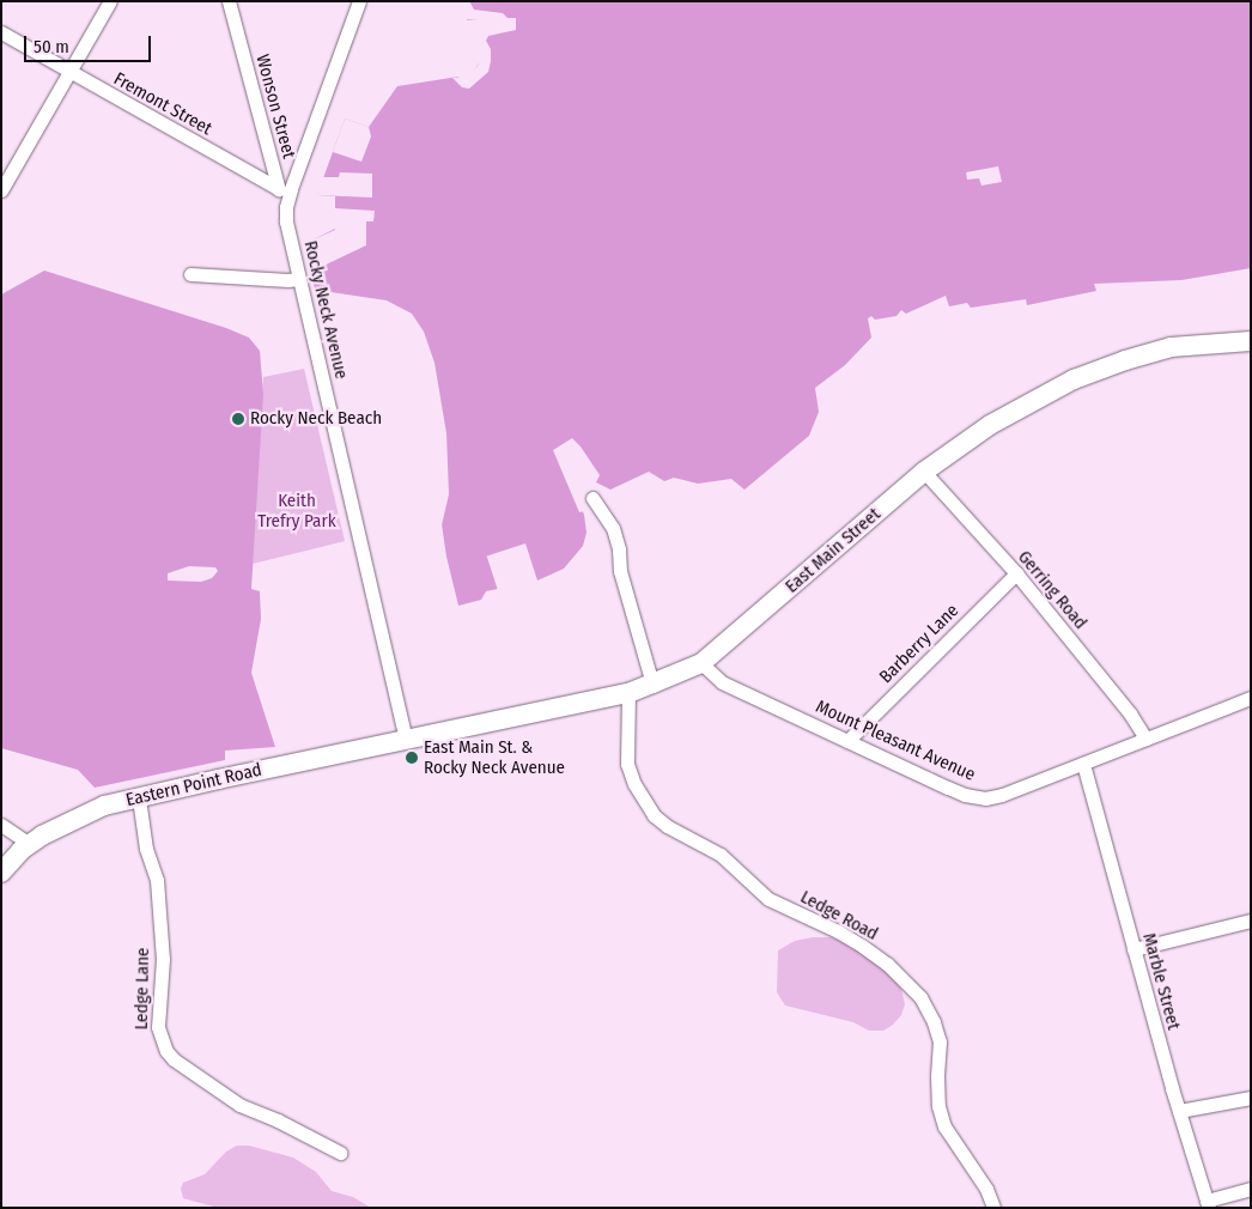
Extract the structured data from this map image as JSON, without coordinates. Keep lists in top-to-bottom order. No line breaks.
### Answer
{"streets":{"main road":["East Main Street","Eastern Point Road"],"street":["Fremont Street","Wonson Street","Rocky Neck Avenue","Gerring Road","Barberry Lane","Mount Pleasant Avenue","Ledge Road","Marble Street","Ledge Lane"]},"crossings":[["Fremont Street","Wonson Street"],["Wonson Street","Rocky Neck Avenue"],["Rocky Neck Avenue","East Main Street"],["Rocky Neck Avenue","Eastern Point Road"],["East Main Street","Gerring Road"],["East Main Street","Mount Pleasant Avenue"],["East Main Street","Eastern Point Road"],["East Main Street","Ledge Road"],["Gerring Road","Barberry Lane"],["Gerring Road","Mount Pleasant Avenue"],["Barberry Lane","Mount Pleasant Avenue"],["Mount Pleasant Avenue","Marble Street"],["Eastern Point Road","Ledge Lane"]],"parks":["Keith Trefry Park"],"places":["Rocky Neck Beach","East Main St. & Rocky Neck Avenue"],"scale_bar":"50 m"}
